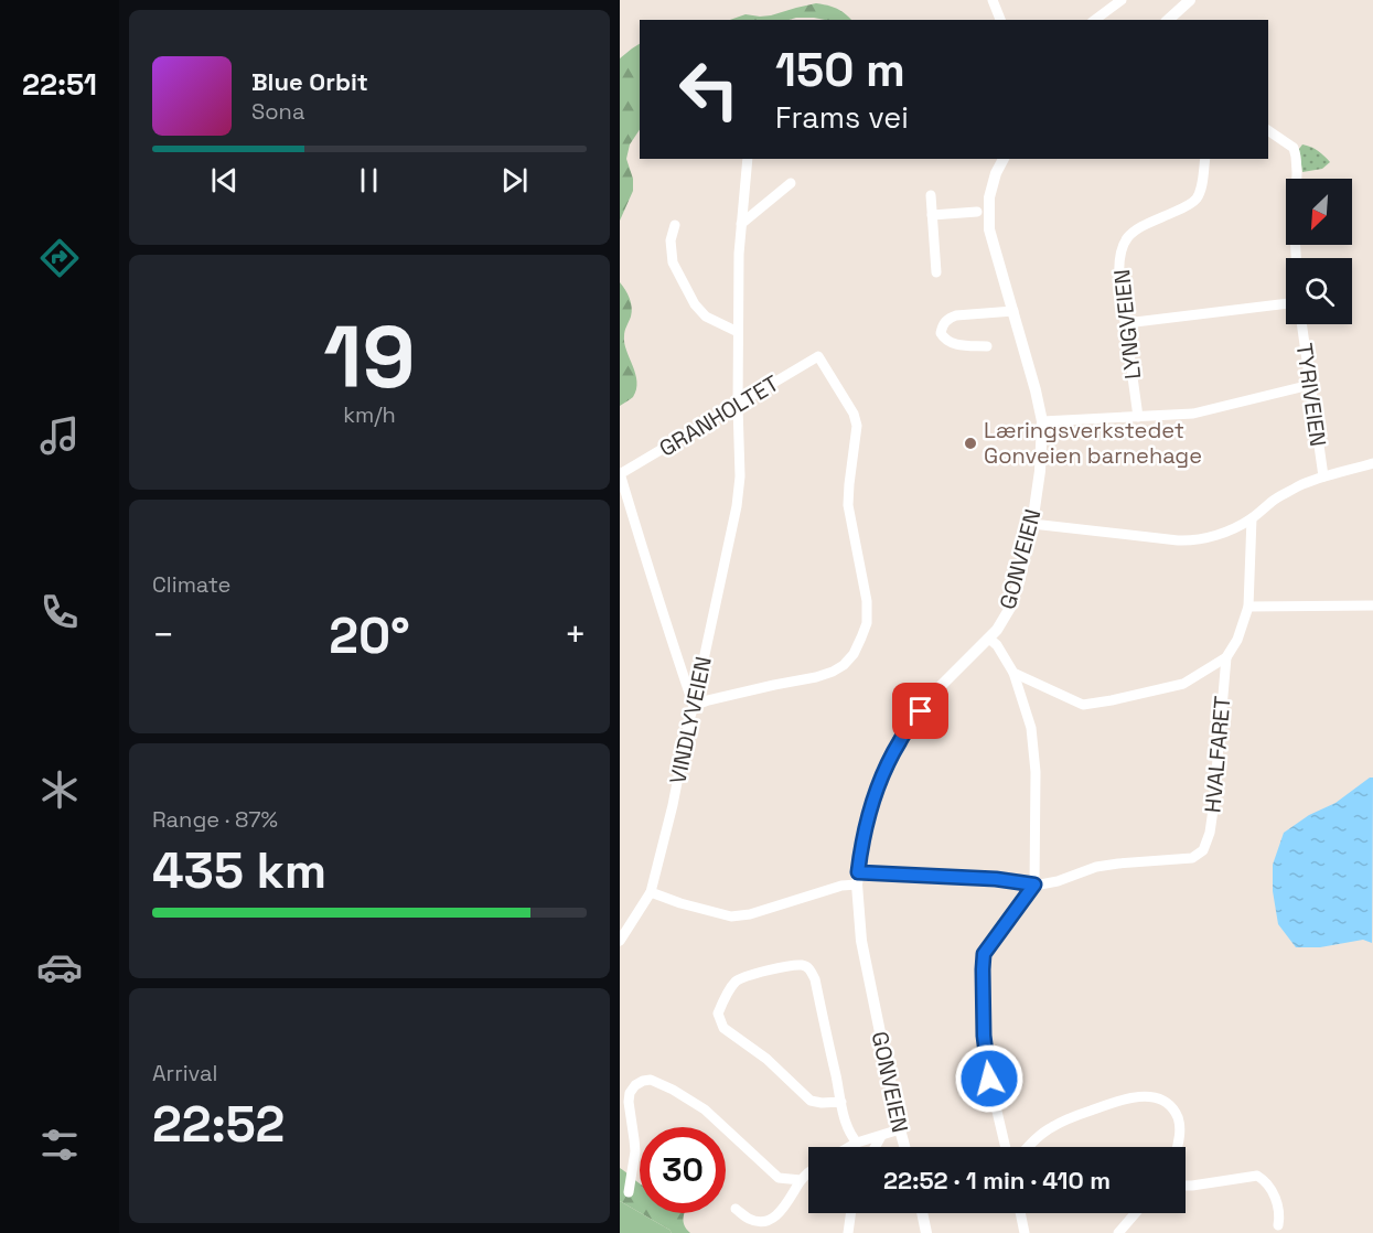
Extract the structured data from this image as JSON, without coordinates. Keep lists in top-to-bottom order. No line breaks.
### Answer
{"streets":{"street":["LYNGVEIEN","TYRIVEIEN","GRANHOLTET","GONVEIEN","VINDLYVEIEN","HVALFARET"]},"crossings":[["GRANHOLTET","VINDLYVEIEN"]],"places":["Læringsverkstedet Gonveien barnehage"],"north":"bottom left","page":{"tabs":"22:51","turn":["150 m","Frams vei"],"song":["Blue Orbit","Sona"],"tile":[["19","km/h"],"Climate",["Range · 87%","435 km"],["Arrival","22:52"]],"heat":["−","20°","+"],"limit":"30","trip":"22:52 · 1 min · 410 m"}}
